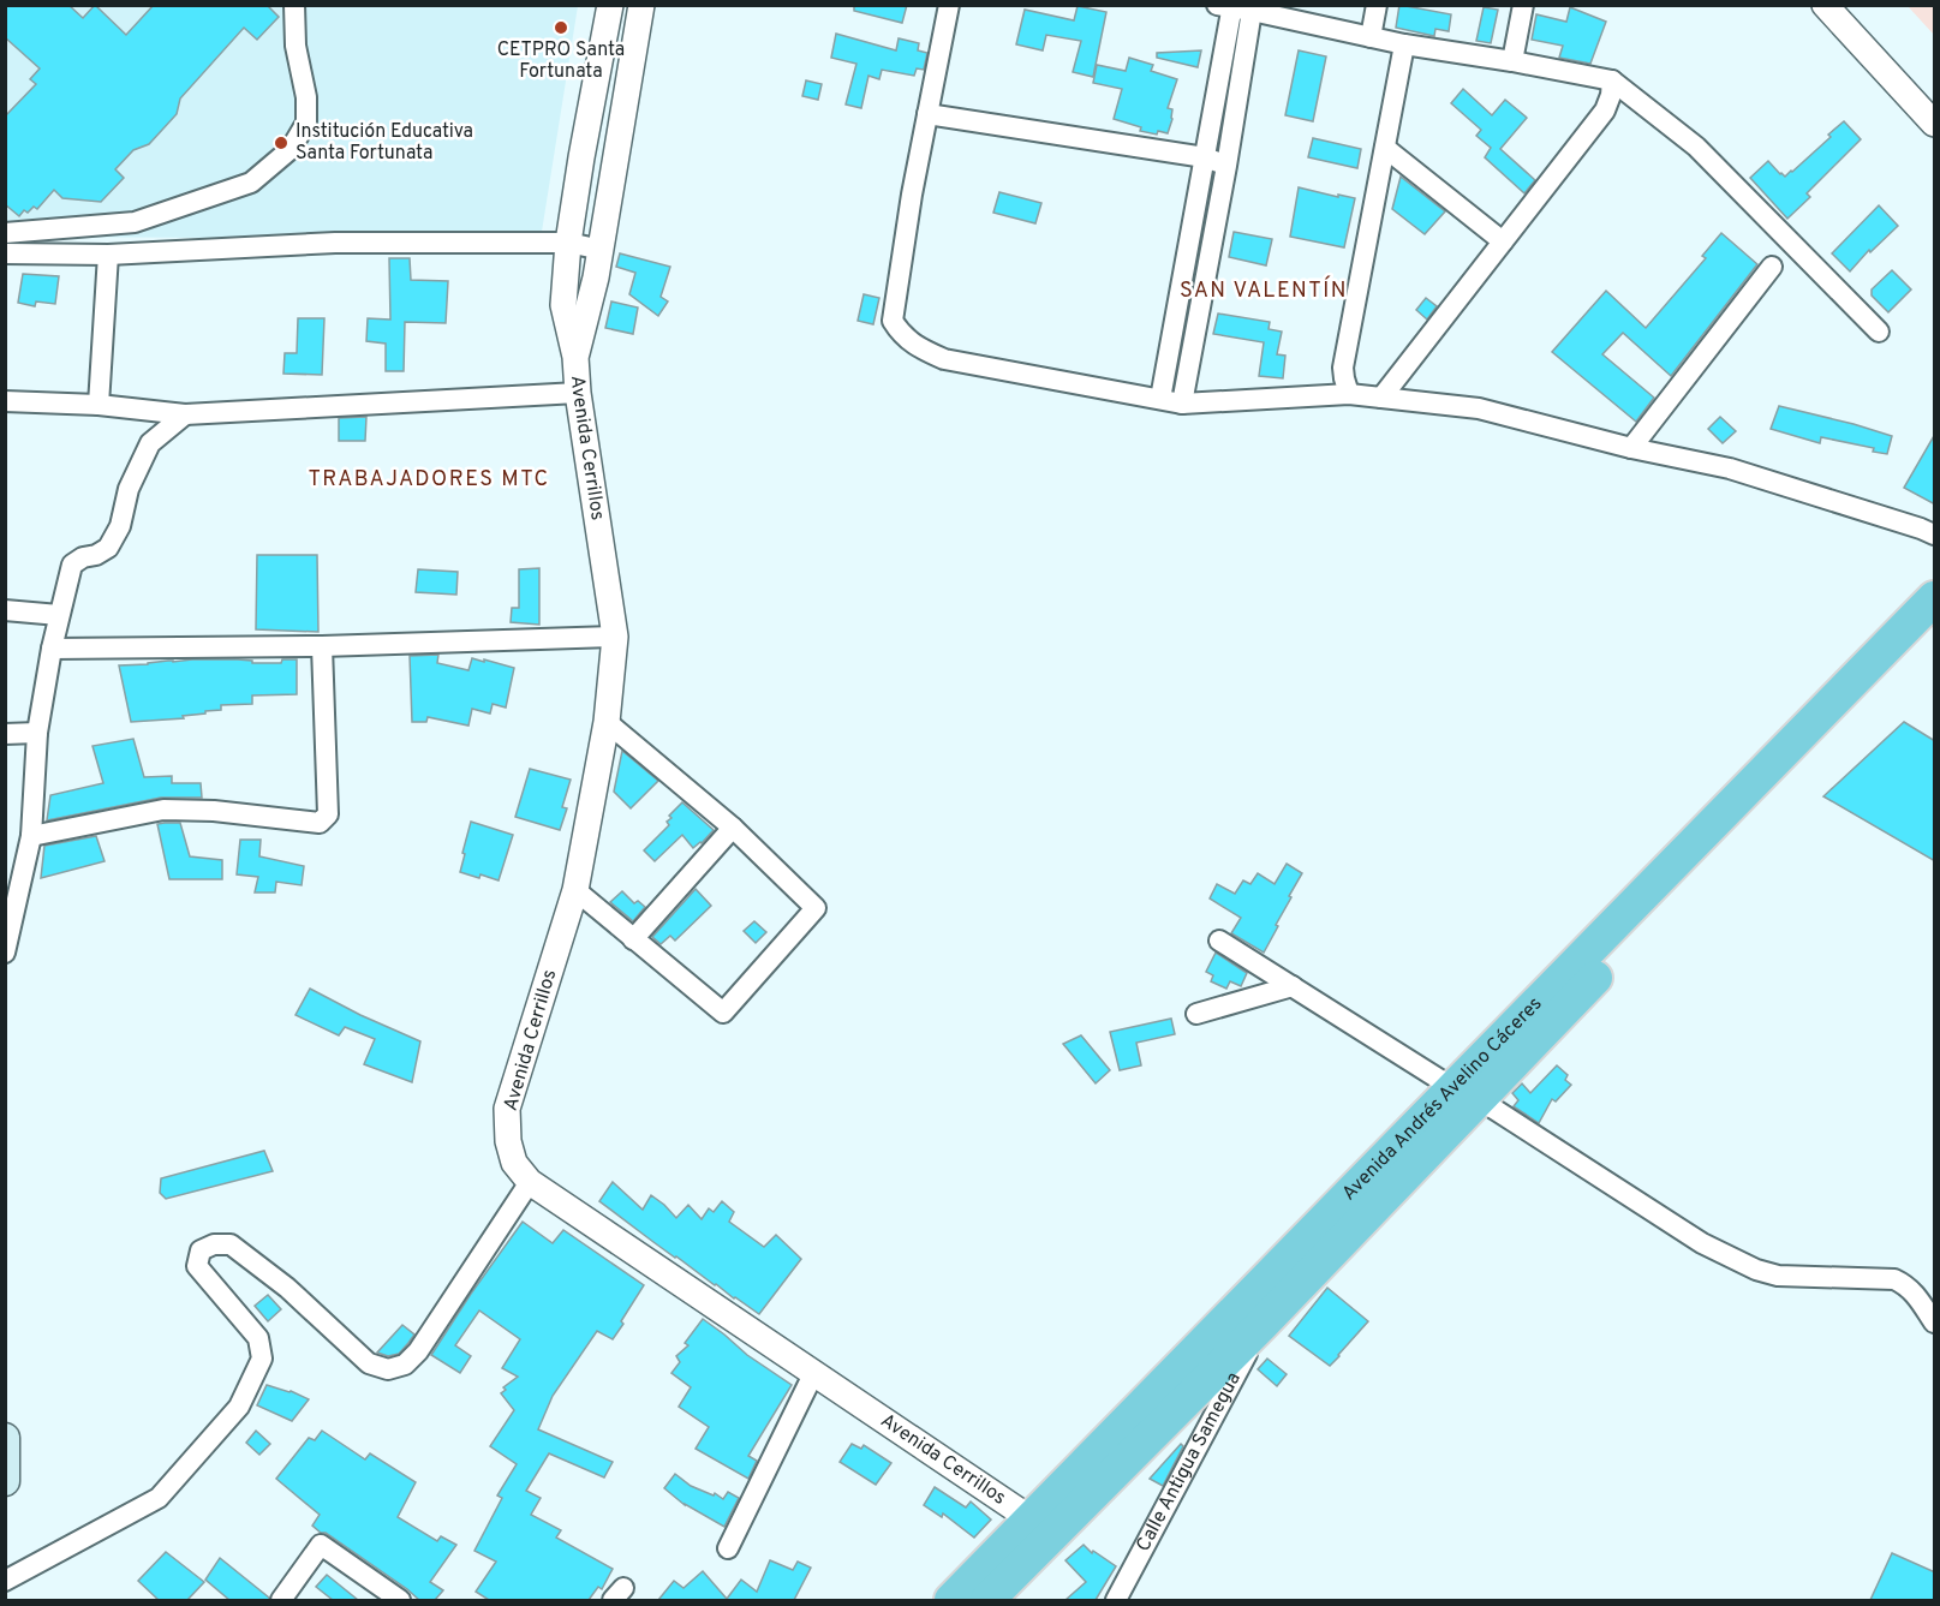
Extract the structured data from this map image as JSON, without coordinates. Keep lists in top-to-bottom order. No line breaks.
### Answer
{"streets":{"highway":["Avenida Andrés Avelino Cáceres"],"street":["Avenida Cerrillos","Calle Antigua Samegua"]},"crossings":[["Avenida Cerrillos","Avenida Andrés Avelino Cáceres"],["Avenida Andrés Avelino Cáceres","Calle Antigua Samegua"]],"districts":["SAN VALENTÍN","TRABAJADORES MTC"],"places":["CETPRO Santa Fortunata","Institución Educativa Santa Fortunata"]}
